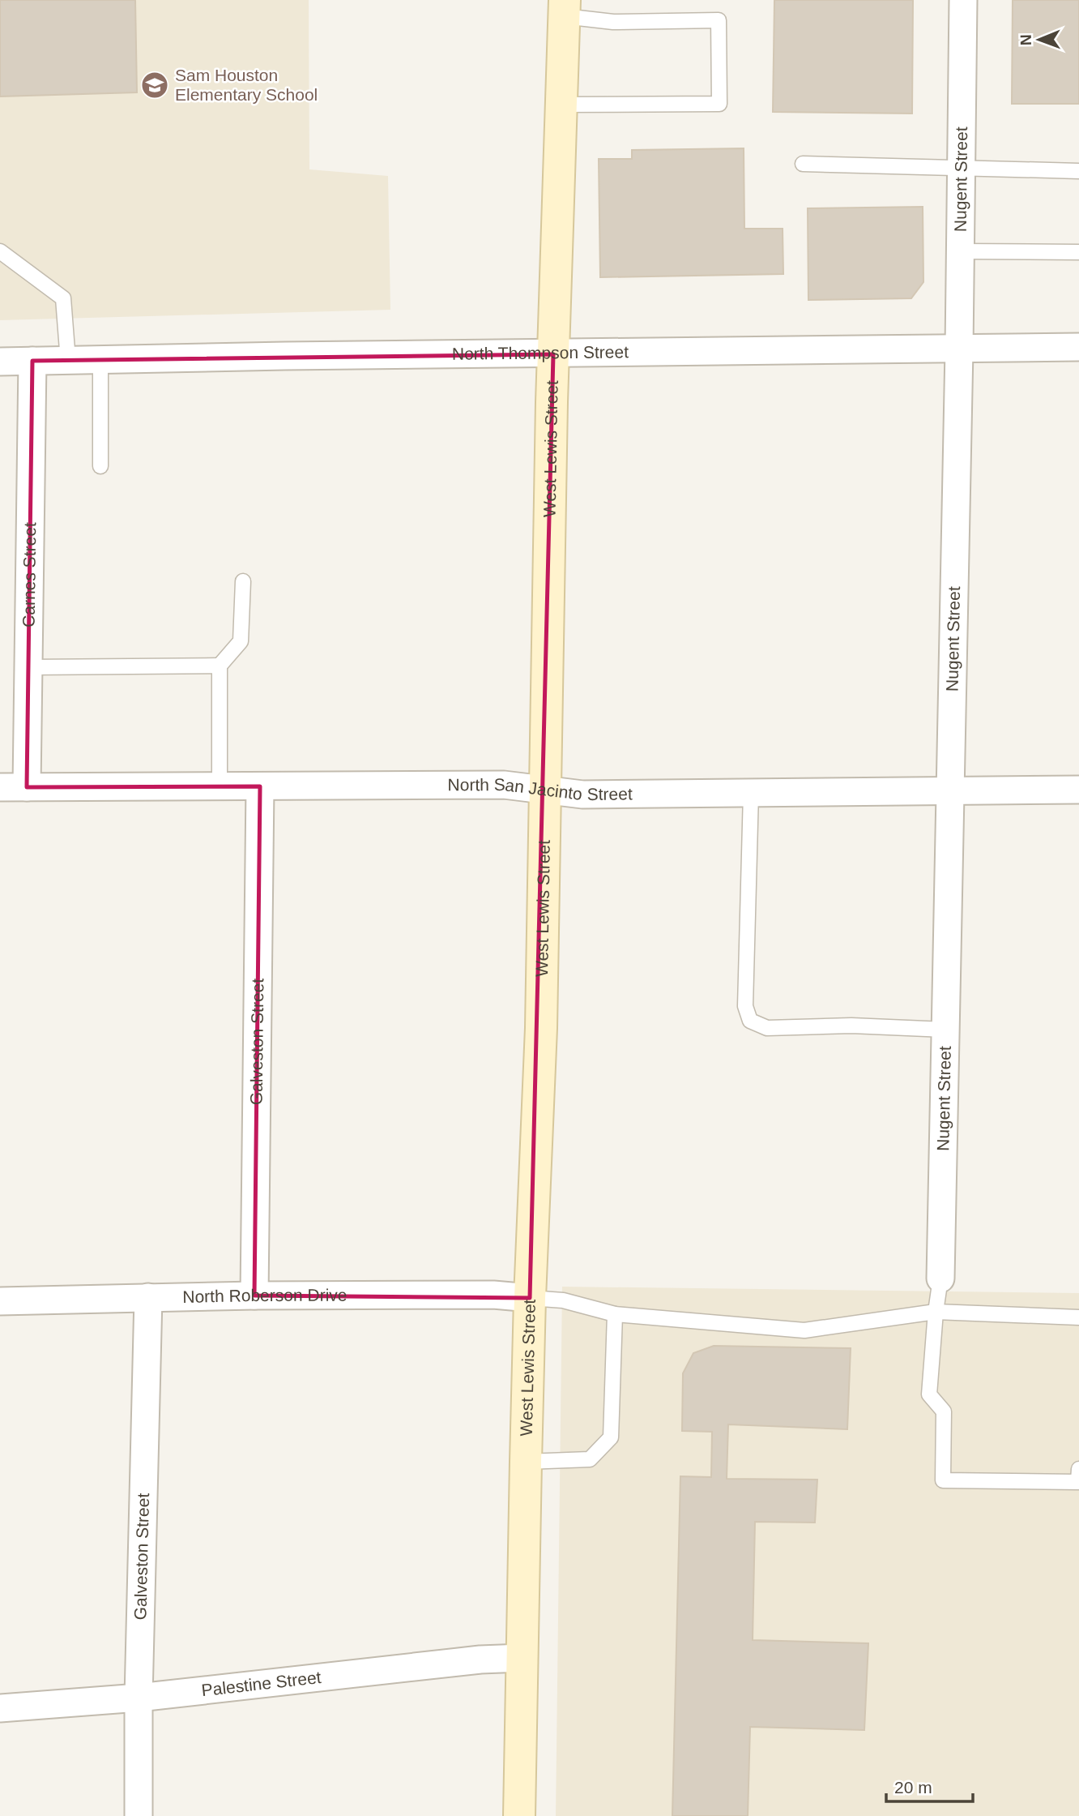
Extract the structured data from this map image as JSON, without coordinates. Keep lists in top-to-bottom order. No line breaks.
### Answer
{"streets":{"street":["Nugent Street","North Thompson Street","West Lewis Street","Carnes Street","North San Jacinto Street","Galveston Street","North Roberson Drive","Palestine Street"]},"crossings":[["Nugent Street","North Thompson Street"],["Nugent Street","North San Jacinto Street"],["North Thompson Street","West Lewis Street"],["North Thompson Street","Carnes Street"],["West Lewis Street","North San Jacinto Street"],["West Lewis Street","North Roberson Drive"],["West Lewis Street","Palestine Street"],["Carnes Street","North San Jacinto Street"],["North San Jacinto Street","Galveston Street"],["Galveston Street","North Roberson Drive"],["Galveston Street","Palestine Street"]],"places":{"school or university":["Sam Houston Elementary School"]},"scale_bar":"20 m","north":"left"}
